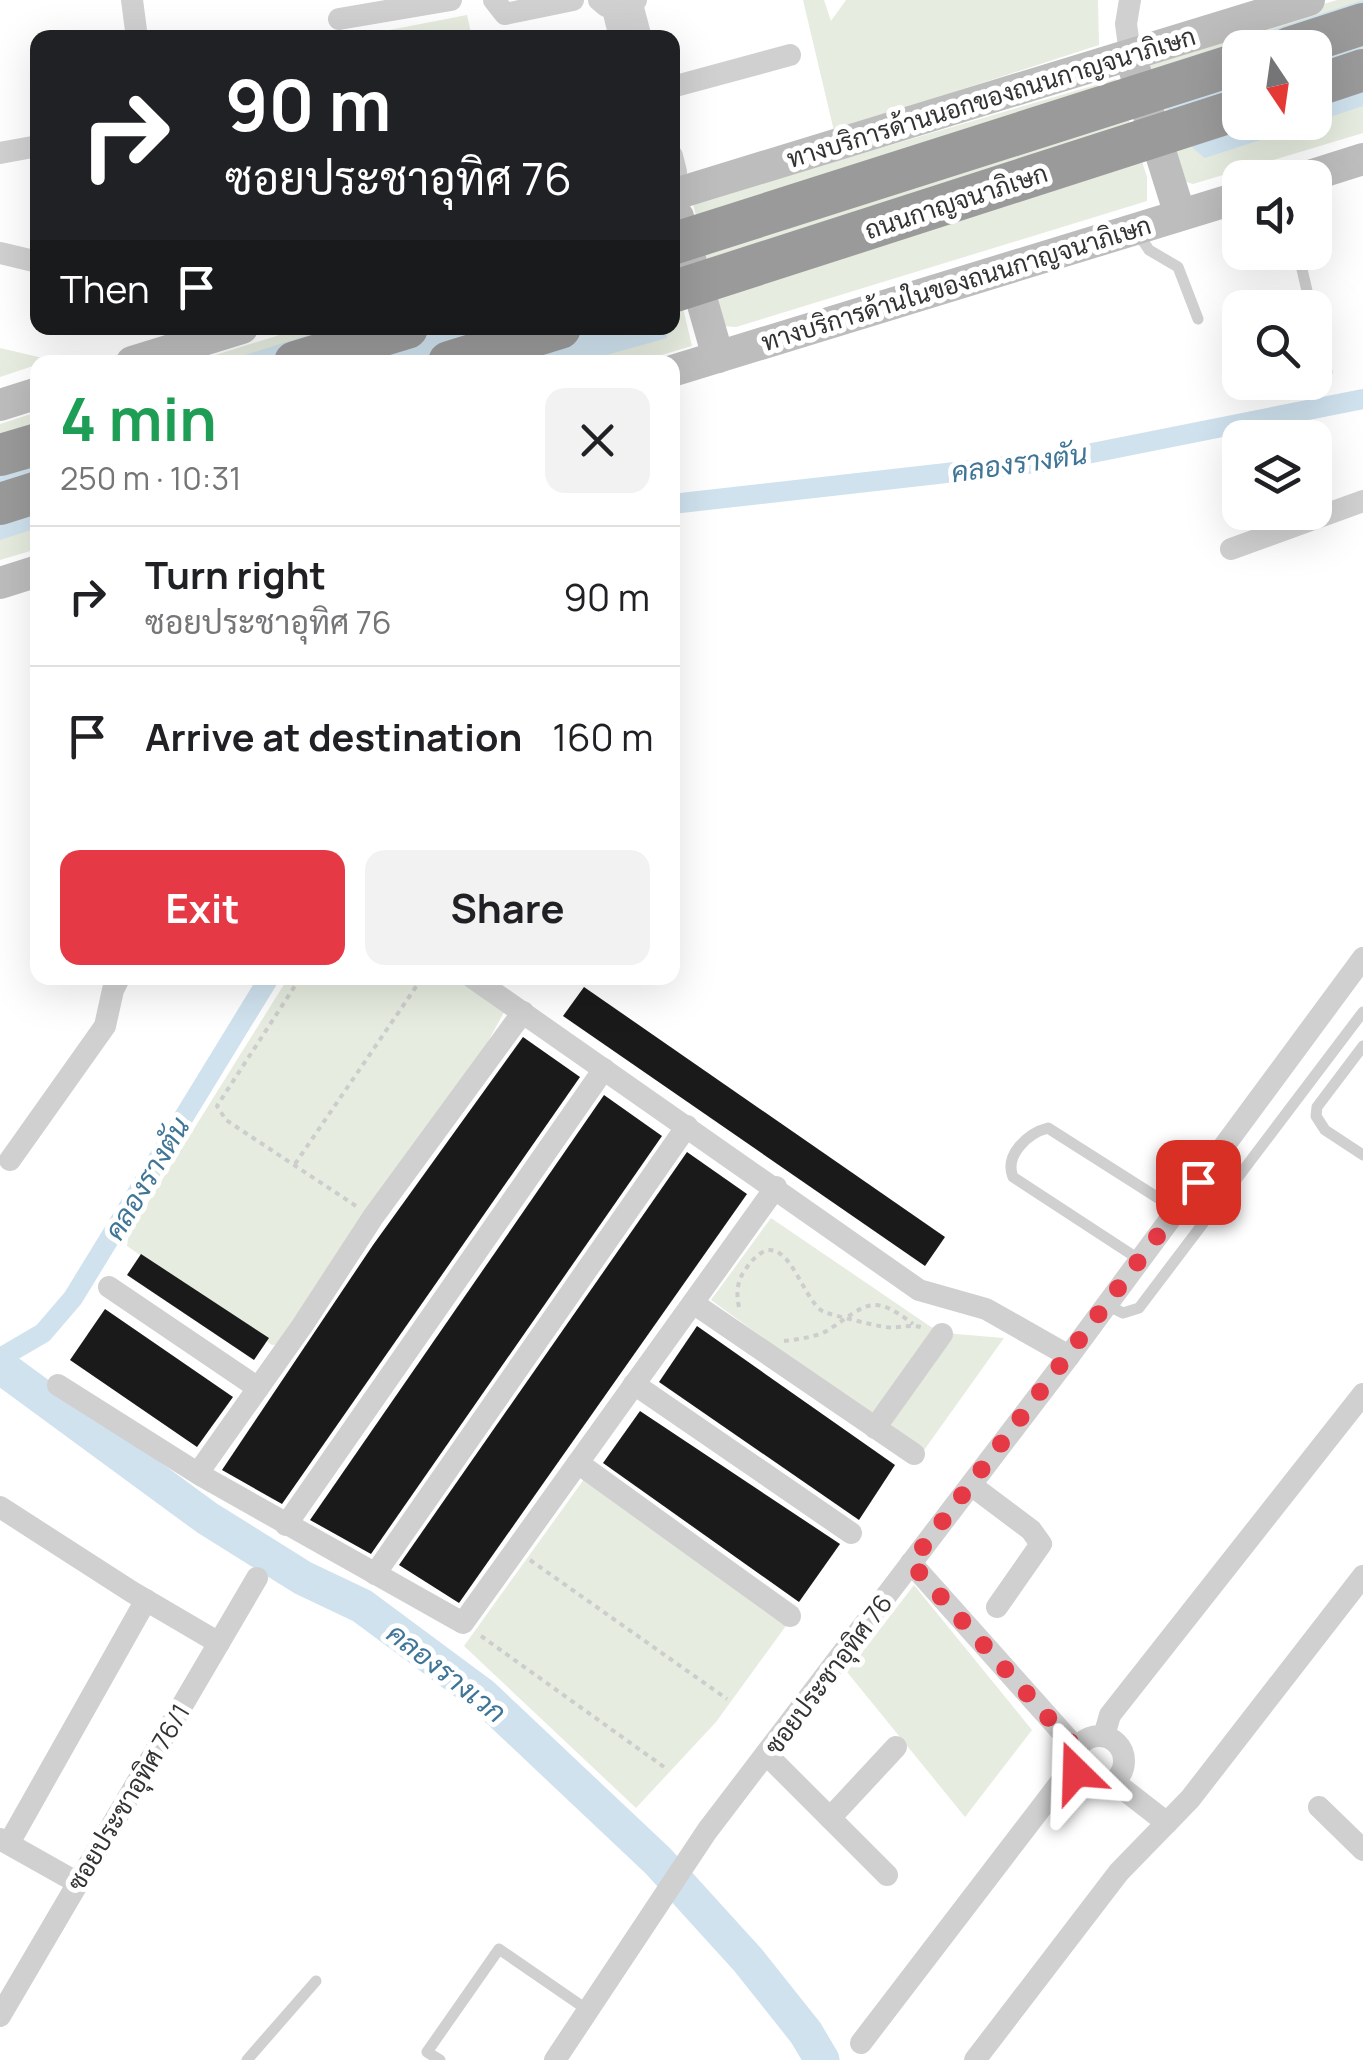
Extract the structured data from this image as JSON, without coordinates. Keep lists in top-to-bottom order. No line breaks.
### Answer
{"streets":{"highway":["ถนนกาญจนาภิเษก"],"main road":["ทางบริการด้านนอกของถนนกาญจนาภิเษก","ทางบริการด้านในของถนนกาญจนาภิเษก"],"street":["ซอยประชาอุทิศ 76","ซอยประชาอุทิศ 76/1"]},"water":["คลองรางตัน","คลองรางเวก"],"north":"bottom","page":{"turn":["90 m","ซอยประชาอุทิศ 76"],"then":"Then","heading":["4 min","250 m · 10:31"],"list":[{"name":"Turn right","note":"ซอยประชาอุทิศ 76","value":"90 m"},{"name":"Arrive at destination","value":"160 m"}],"buttons":["Exit","Share"]}}
